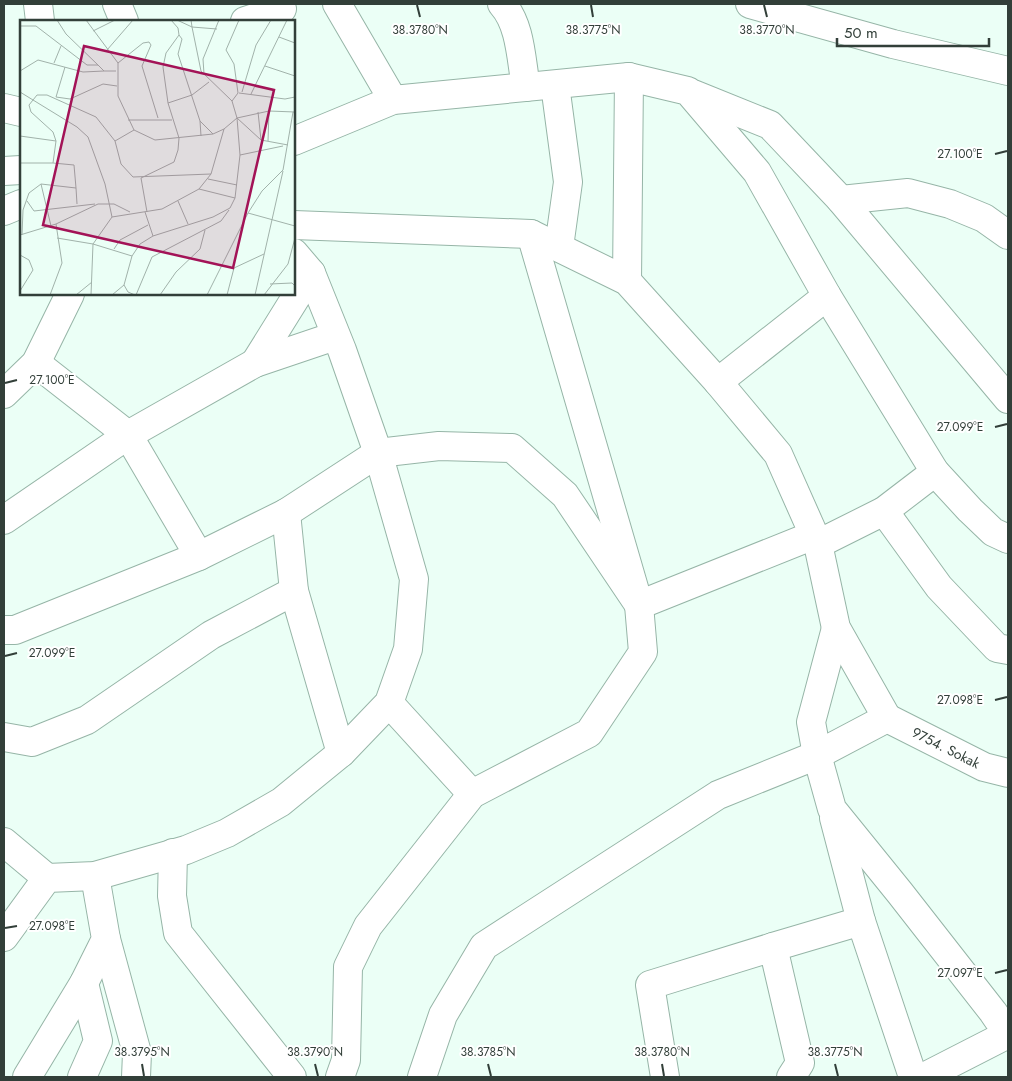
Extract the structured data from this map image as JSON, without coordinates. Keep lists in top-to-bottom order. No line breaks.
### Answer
{"streets":{"street":["9754. Sokak"]},"scale_bar":"50 m","coordinates":["38.3780°N","38.3775°N","38.3770°N","27.100°E","27.099°E","27.098°E","27.097°E","38.3795°N","38.3790°N","38.3785°N"]}
